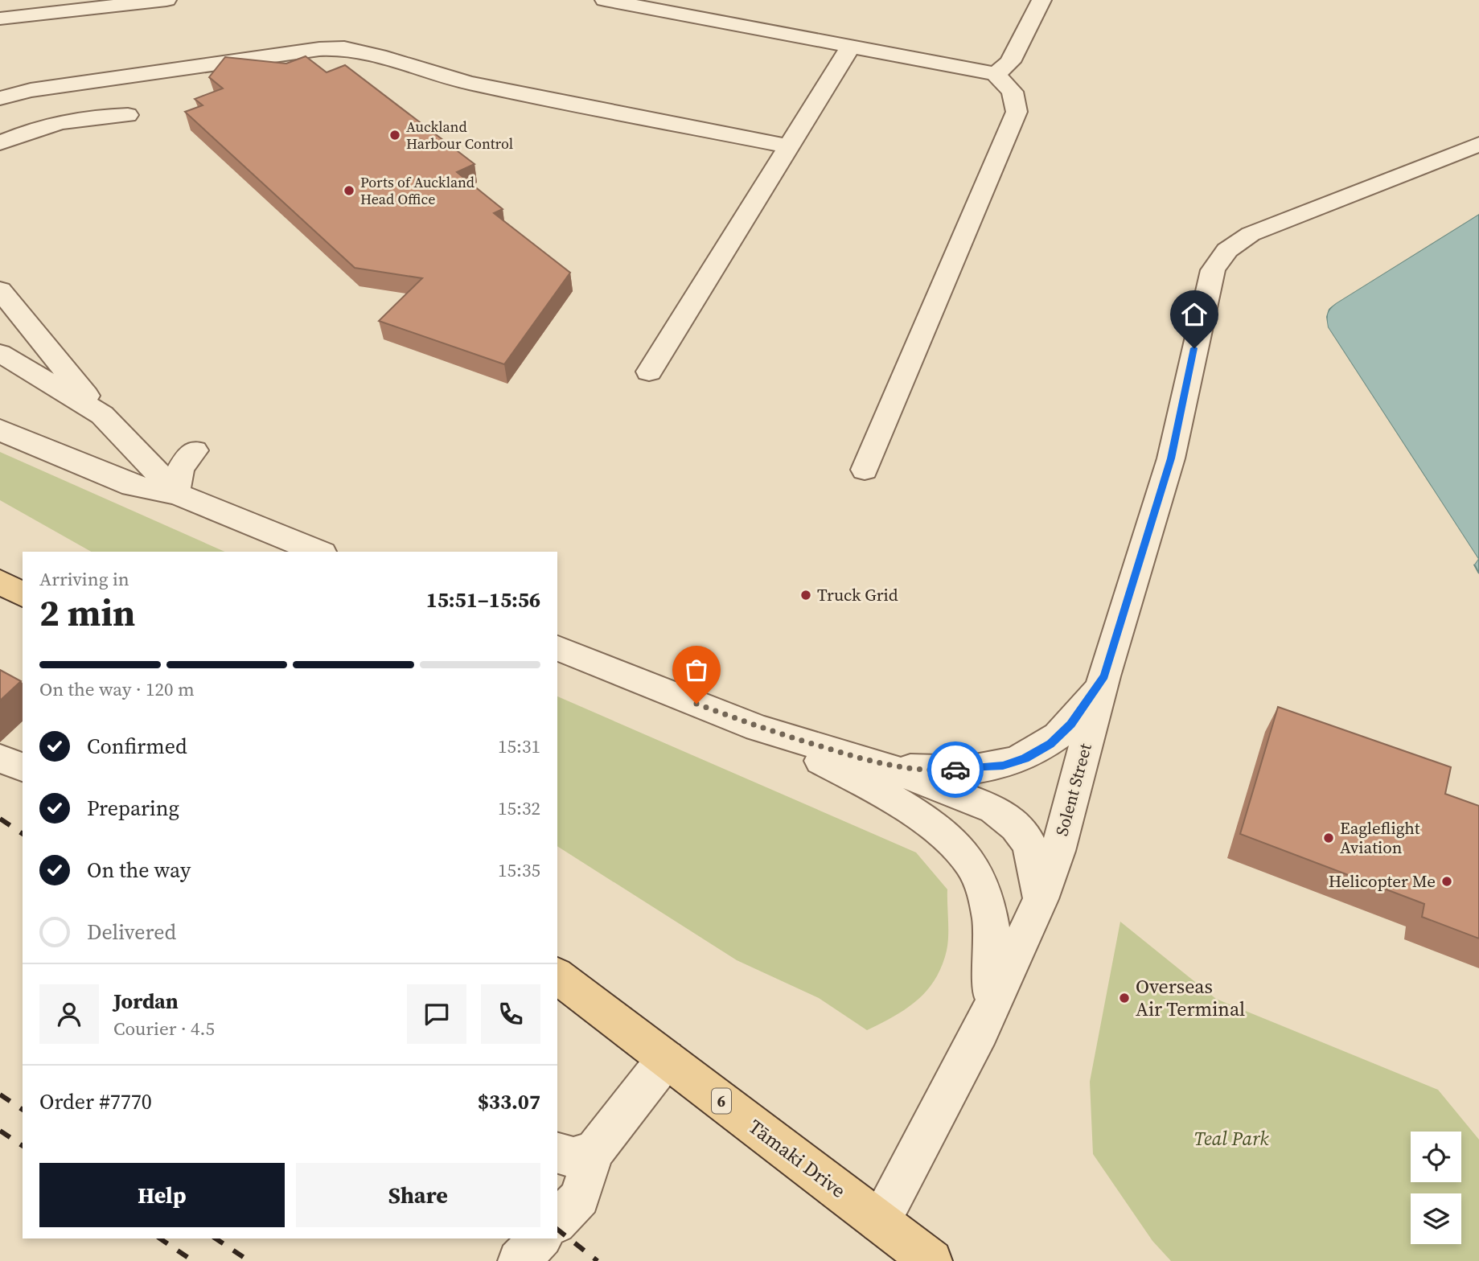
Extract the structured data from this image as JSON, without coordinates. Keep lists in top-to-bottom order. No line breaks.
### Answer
{"streets":{"main road":["6","Tāmaki Drive"],"street":["Solent Street"]},"crossings":[["Solent Street","Tāmaki Drive"]],"parks":["Teal Park"],"places":["Auckland Harbour Control","Ports of Auckland Head Office","Truck Grid","Eagleflight Aviation","Helicopter Me","Overseas Air Terminal"],"page":{"heading":["2 min","Arriving in","15:51–15:56"],"panel":["Jordan","Courier · 4.5","Order #7770","$33.07"],"bar":"On the way · 120 m","list":[["Confirmed","15:31"],["Preparing","15:32"],["On the way","15:35"],"Delivered"],"buttons":["Help","Share"]}}
